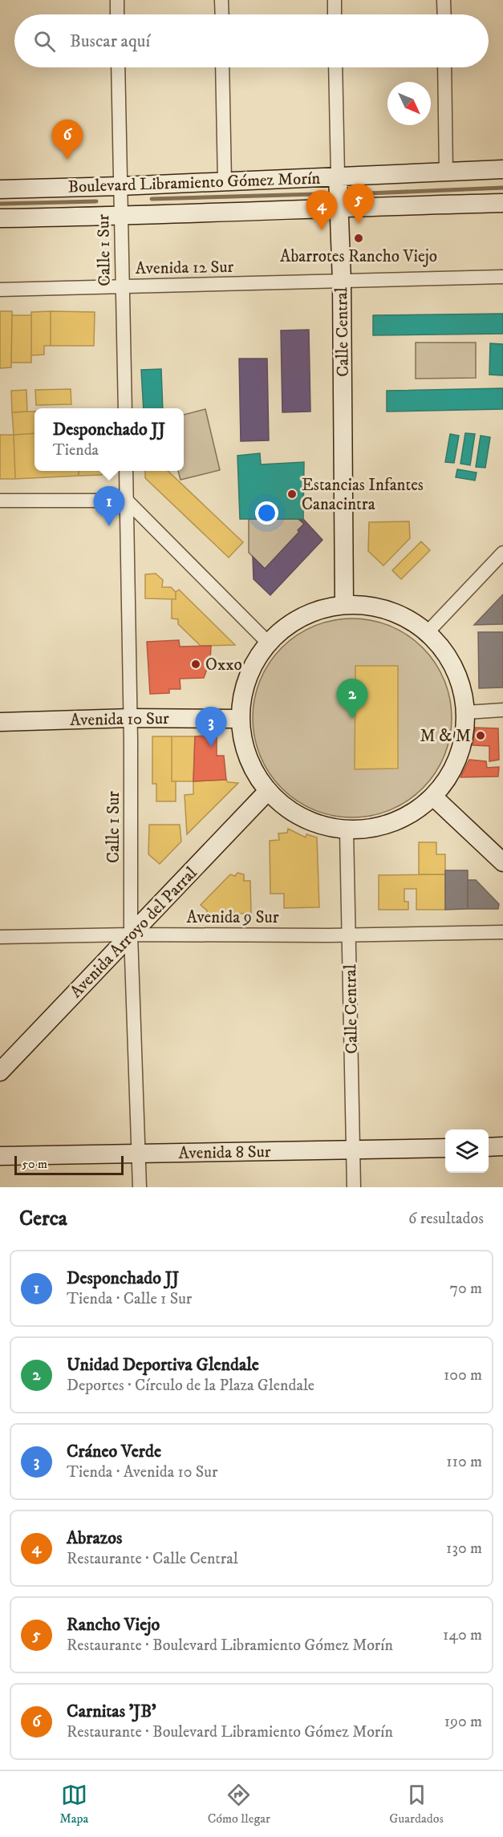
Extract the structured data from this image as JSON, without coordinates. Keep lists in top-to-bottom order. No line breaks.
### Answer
{"streets":{"main road":["Boulevard Libramiento Gómez Morín","Calle Central","Avenida 10 Sur","Avenida Arroyo del Parral","Avenida 8 Sur"],"street":["Calle 1 Sur","Avenida 12 Sur","Avenida 9 Sur"]},"crossings":[["Boulevard Libramiento Gómez Morín","Calle 1 Sur"],["Boulevard Libramiento Gómez Morín","Calle Central"],["Calle 1 Sur","Avenida 12 Sur"],["Calle 1 Sur","Avenida 10 Sur"],["Calle 1 Sur","Avenida 9 Sur"],["Calle 1 Sur","Avenida Arroyo del Parral"],["Calle 1 Sur","Avenida 8 Sur"],["Avenida 12 Sur","Calle Central"],["Calle Central","Avenida 9 Sur"],["Calle Central","Avenida 8 Sur"],["Avenida 9 Sur","Avenida Arroyo del Parral"]],"places":["Abarrotes Rancho Viejo","Estancias Infantes Canacintra","Oxxo","M & M"],"scale_bar":"50 m","north":"bottom right","page":{"search":"Buscar aquí","pins":["6","5","4","1","2","3"],"popup":["Desponchado JJ","Tienda"],"scale":"50 m","heading":["Cerca","6 resultados"],"list":[{"mark":"1","name":"Desponchado JJ","note":"Tienda · Calle 1 Sur","value":"70 m"},{"mark":"2","name":"Unidad Deportiva Glendale","note":"Deportes · Círculo de la Plaza Glendale","value":"100 m"},{"mark":"3","name":"Cráneo Verde","note":"Tienda · Avenida 10 Sur","value":"110 m"},{"mark":"4","name":"Abrazos","note":"Restaurante · Calle Central","value":"130 m"},{"mark":"5","name":"Rancho Viejo","note":"Restaurante · Boulevard Libramiento Gómez Morín","value":"140 m"},{"mark":"6","name":"Carnitas 'JB'","note":"Restaurante · Boulevard Libramiento Gómez Morín","value":"190 m"}],"nav":["Mapa","Cómo llegar","Guardados"]}}
